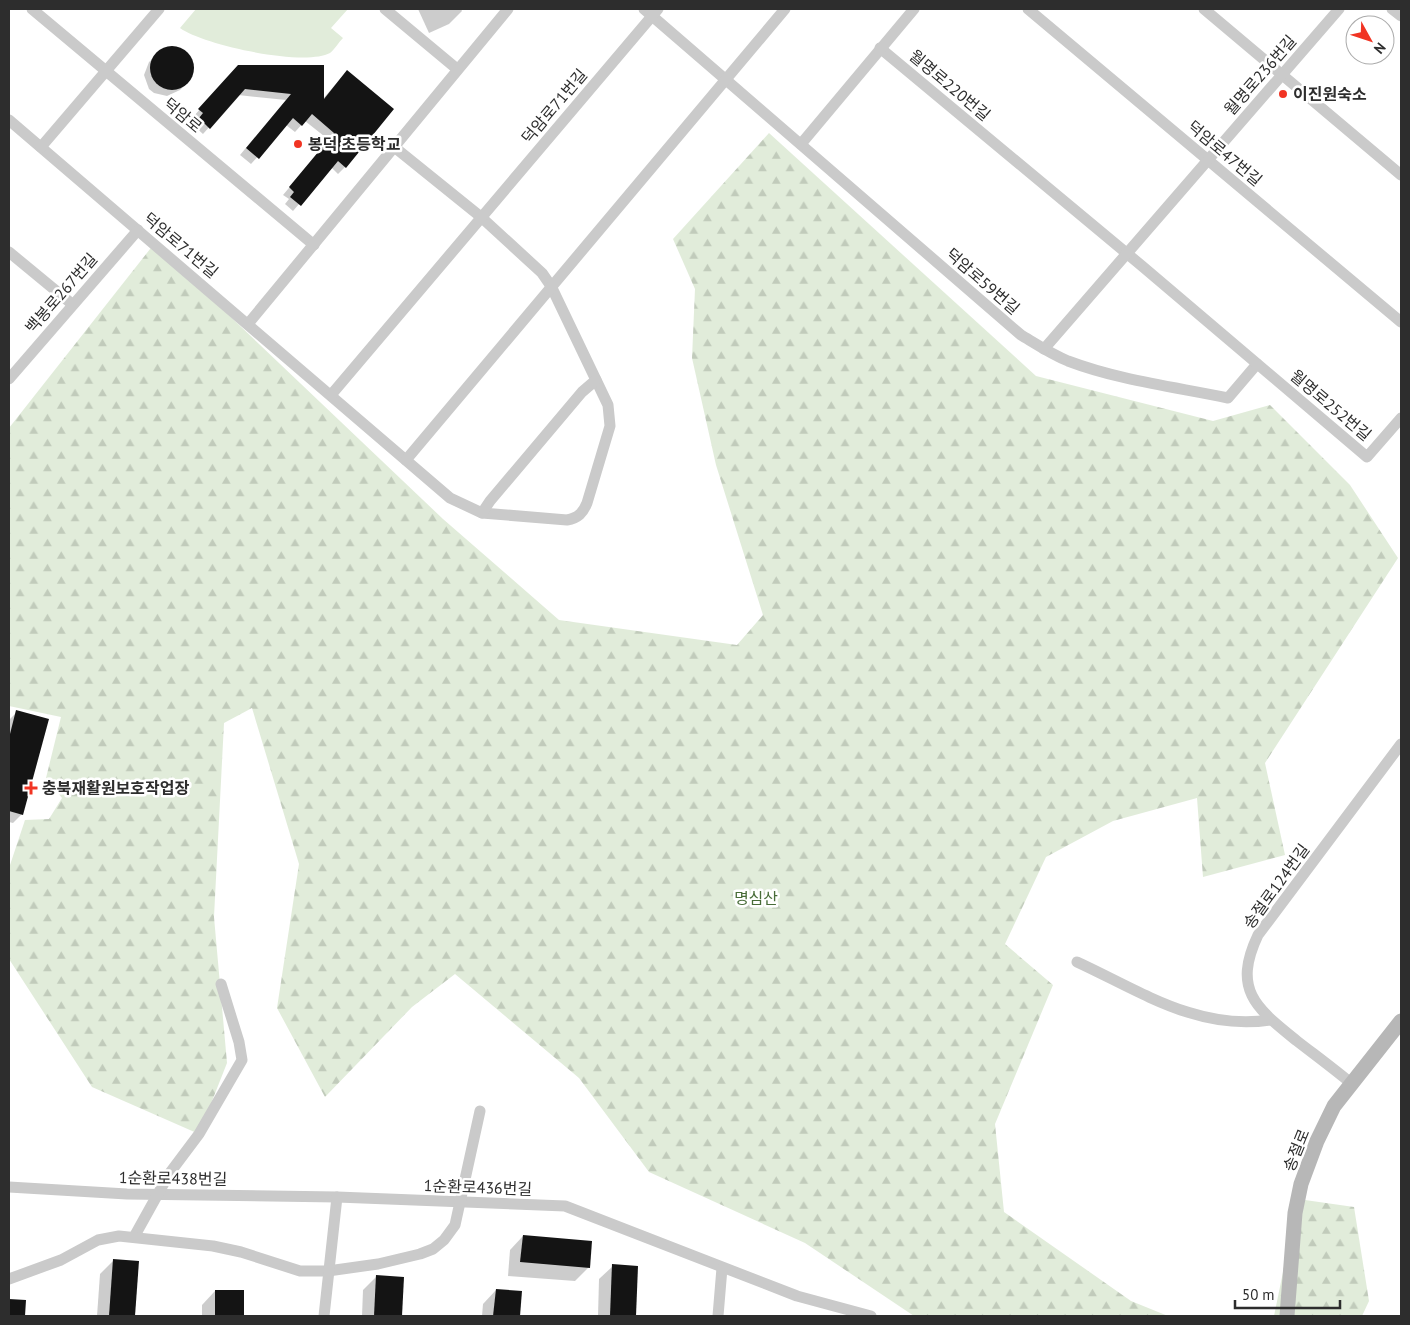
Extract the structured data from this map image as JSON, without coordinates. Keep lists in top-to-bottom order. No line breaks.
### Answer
{"streets":{"street":["월명로236번길","월명로220번길","덕암로71번길","덕암로","덕암로47번길","덕암로59번길","백봉로267번길","월명로252번길","송절로124번길","송절로","1순환로438번길","1순환로436번길"]},"crossings":[["월명로236번길","월명로220번길"],["월명로236번길","덕암로47번길"],["월명로236번길","덕암로59번길"],["덕암로71번길","덕암로59번길"],["덕암로71번길","백봉로267번길"],["덕암로59번길","월명로252번길"],["송절로124번길","송절로"],["1순환로438번길","1순환로436번길"]],"parks":["명심산"],"places":{"other":["이진원숙소","봉덕 초등학교"],"health":["충북재활원보호작업장"]},"scale_bar":"50 m","north":"bottom right"}
